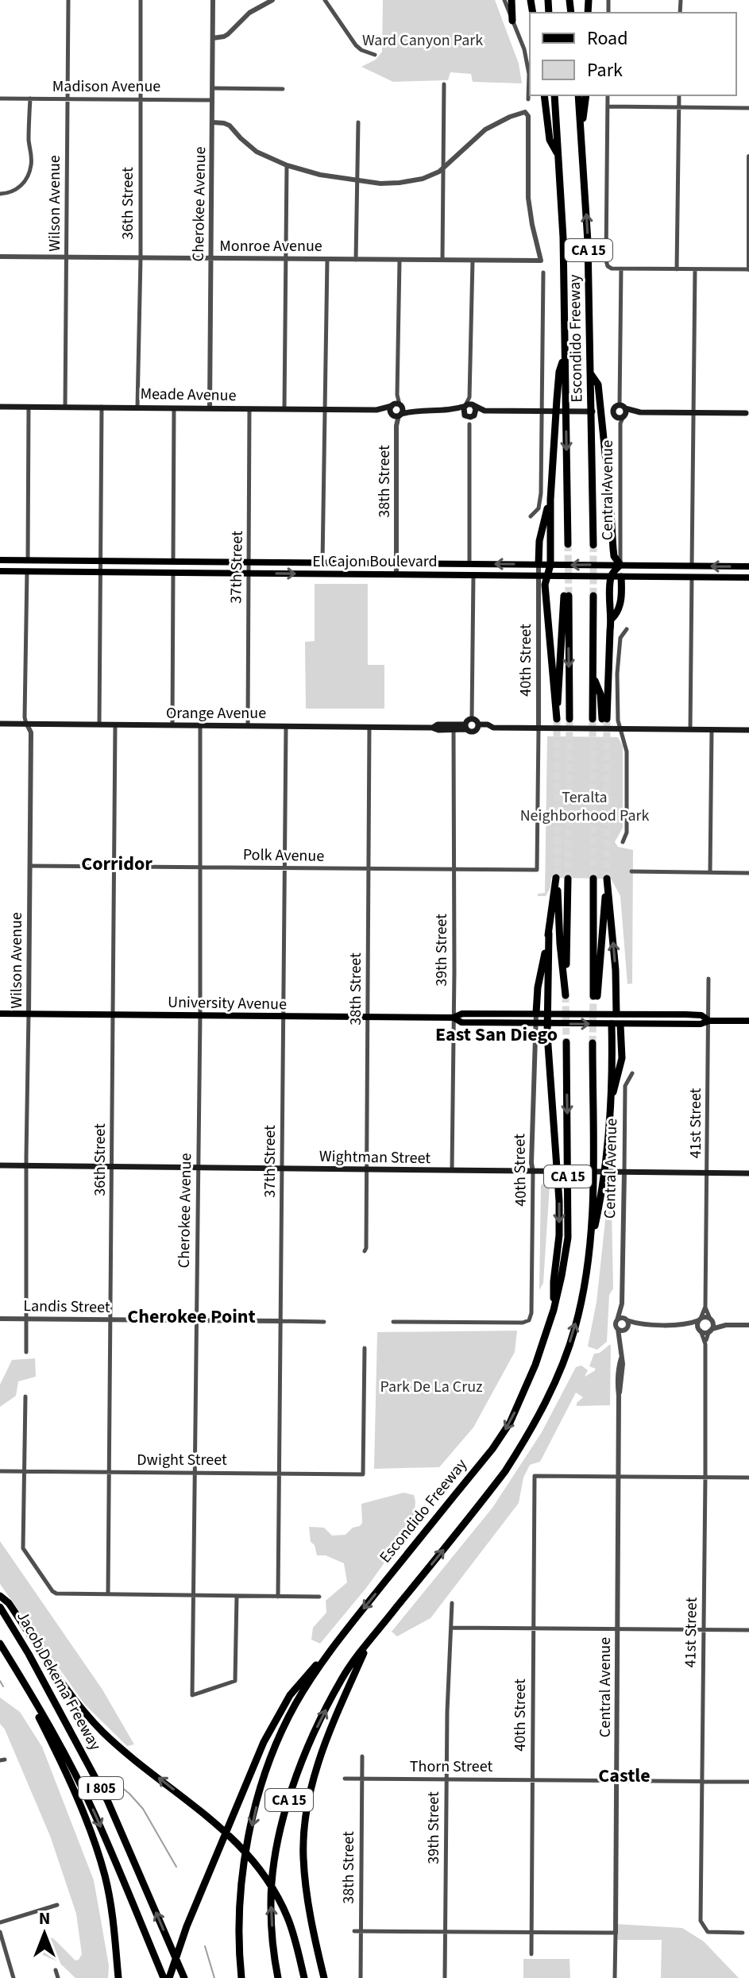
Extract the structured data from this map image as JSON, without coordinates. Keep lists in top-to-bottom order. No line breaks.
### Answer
{"streets":{"highway":["CA 15","Escondido Freeway","Jacob Dekema Freeway","I 805"],"main road":["Meade Avenue","El Cajon Boulevard","Orange Avenue","University Avenue","Wightman Street"],"street":["Madison Avenue","Wilson Avenue","36th Street","Cherokee Avenue","Monroe Avenue","38th Street","Central Avenue","37th Street","40th Street","Polk Avenue","39th Street","41st Street","Landis Street","Dwight Street","Thorn Street"]},"crossings":[["Madison Avenue","Wilson Avenue"],["Madison Avenue","36th Street"],["Madison Avenue","Cherokee Avenue"],["Wilson Avenue","Monroe Avenue"],["Wilson Avenue","Meade Avenue"],["Wilson Avenue","El Cajon Boulevard"],["Wilson Avenue","Orange Avenue"],["Wilson Avenue","Polk Avenue"],["Wilson Avenue","University Avenue"],["Wilson Avenue","Wightman Street"],["Wilson Avenue","Landis Street"],["36th Street","Monroe Avenue"],["36th Street","Meade Avenue"],["36th Street","Orange Avenue"],["36th Street","Polk Avenue"],["36th Street","University Avenue"],["36th Street","Wightman Street"],["36th Street","Landis Street"],["36th Street","Dwight Street"],["Cherokee Avenue","Monroe Avenue"],["Cherokee Avenue","Meade Avenue"],["Cherokee Avenue","Orange Avenue"],["Cherokee Avenue","Polk Avenue"],["Cherokee Avenue","University Avenue"],["Cherokee Avenue","Wightman Street"],["Cherokee Avenue","Landis Street"],["Cherokee Avenue","Dwight Street"],["Meade Avenue","38th Street"],["Meade Avenue","37th Street"],["38th Street","El Cajon Boulevard"],["38th Street","Orange Avenue"],["38th Street","Polk Avenue"],["38th Street","University Avenue"],["38th Street","Wightman Street"],["38th Street","Thorn Street"],["Central Avenue","El Cajon Boulevard"],["Central Avenue","40th Street"],["Central Avenue","Wightman Street"],["Central Avenue","Thorn Street"],["El Cajon Boulevard","37th Street"],["El Cajon Boulevard","40th Street"],["37th Street","Orange Avenue"],["37th Street","Polk Avenue"],["37th Street","University Avenue"],["37th Street","Wightman Street"],["37th Street","Landis Street"],["37th Street","Dwight Street"],["40th Street","Polk Avenue"],["40th Street","University Avenue"],["40th Street","Wightman Street"],["40th Street","Thorn Street"],["Orange Avenue","39th Street"],["Polk Avenue","39th Street"],["39th Street","University Avenue"],["39th Street","Wightman Street"],["39th Street","Thorn Street"],["University Avenue","41st Street"],["41st Street","Wightman Street"],["41st Street","Thorn Street"]],"districts":["Corridor","East San Diego","Cherokee Point","Castle"],"parks":["Ward Canyon Park","Teralta Neighborhood Park","Park De La Cruz"],"legend":["Road","Park"],"north":"top"}
